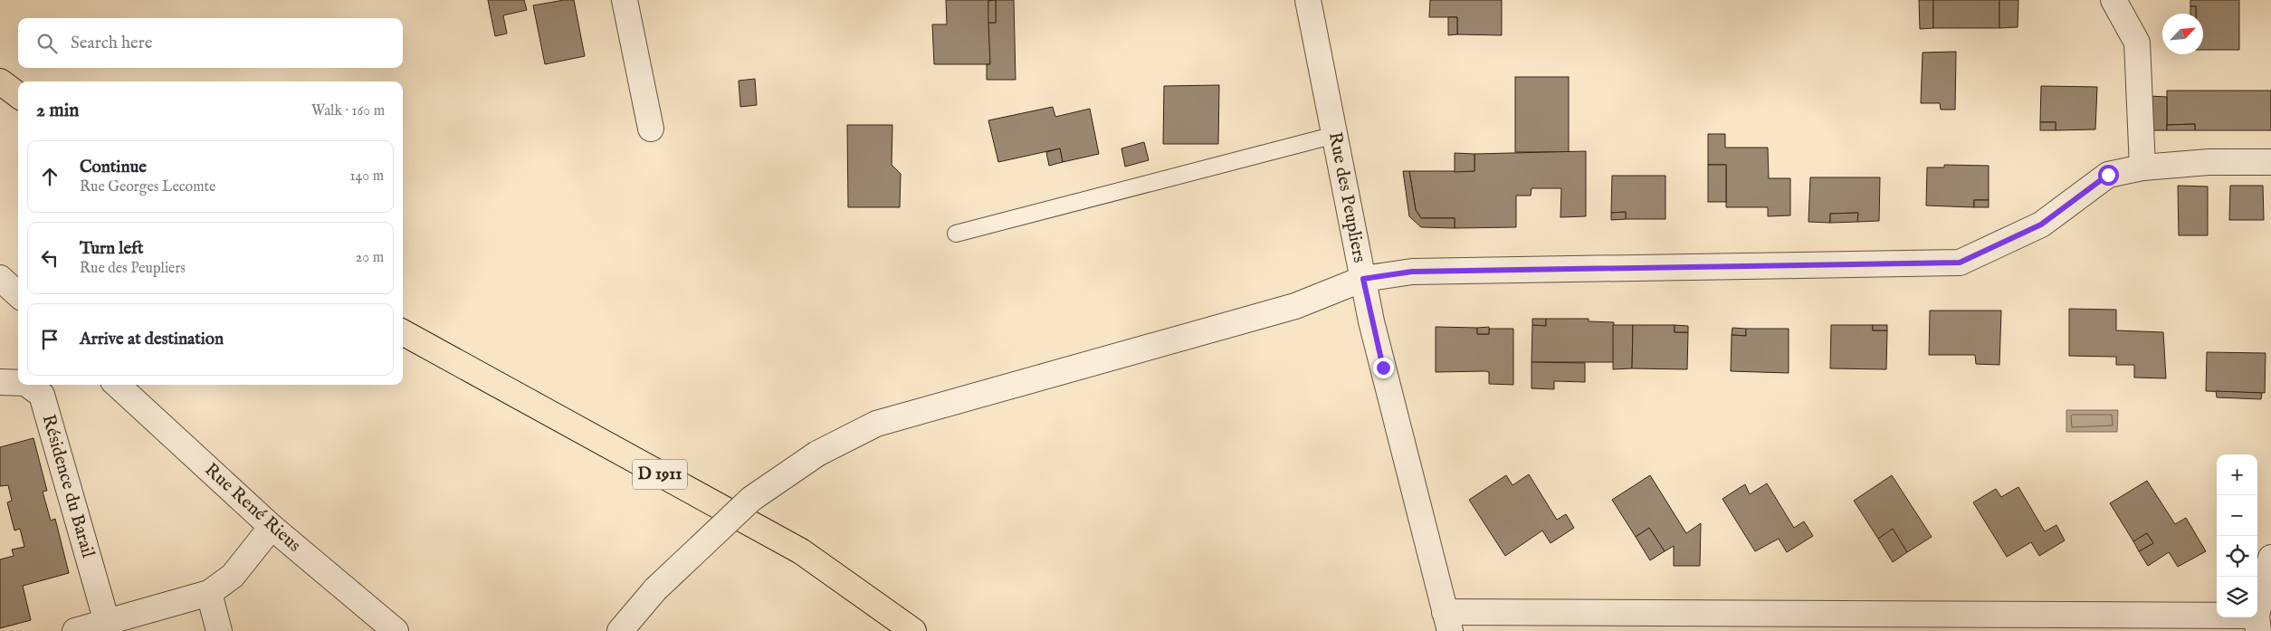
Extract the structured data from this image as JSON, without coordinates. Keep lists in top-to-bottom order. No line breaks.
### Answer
{"streets":{"main road":["D 1911"],"street":["Rue des Peupliers","Résidence du Barail","Rue René Rieus"]},"north":"top right","page":{"search":"Search here","heading":["2 min","Walk · 160 m"],"list":[["Continue","Rue Georges Lecomte","140 m"],["Turn left","Rue des Peupliers","20 m"],"Arrive at destination"],"map_buttons":["+","−"]}}
